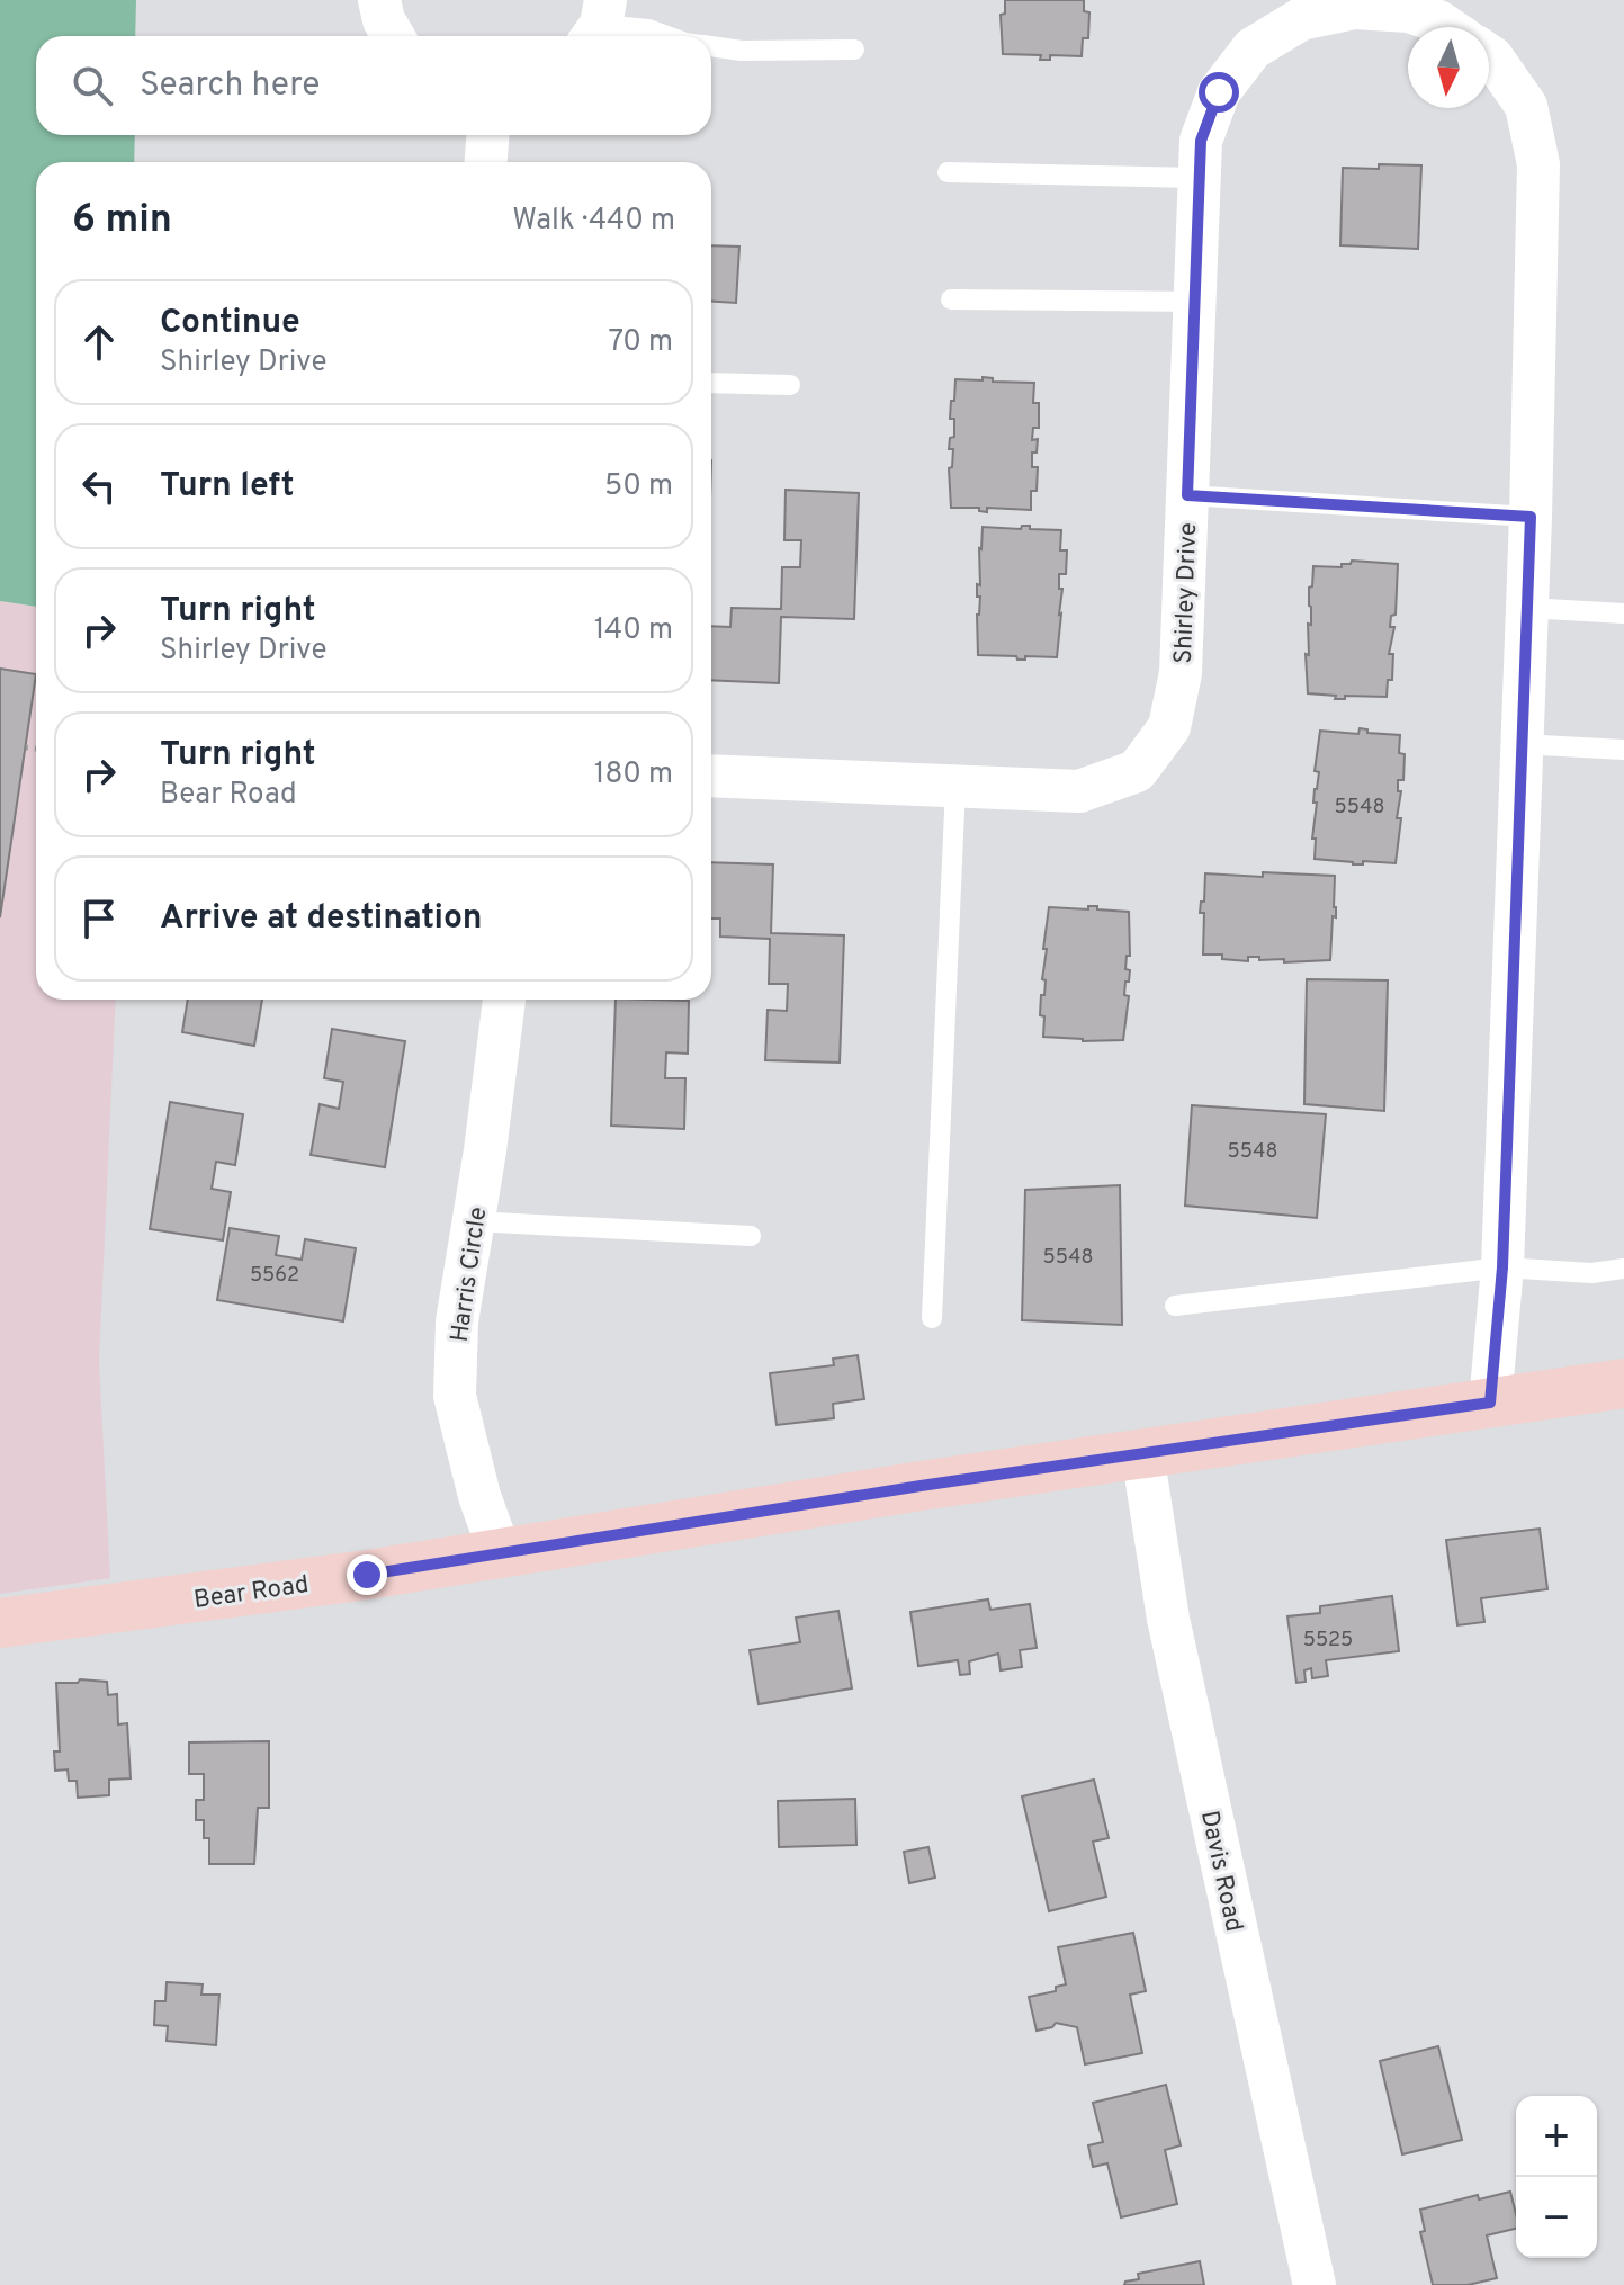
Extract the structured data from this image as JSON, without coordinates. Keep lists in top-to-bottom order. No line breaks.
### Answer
{"streets":{"main road":["Bear Road"],"street":["Shirley Drive","Harris Circle","Davis Road"]},"crossings":[["Harris Circle","Bear Road"],["Bear Road","Davis Road"]],"house_numbers":["5548","5548","5548","5562","5525"],"north":"bottom","page":{"search":"Search here","heading":["6 min","Walk · 440 m"],"list":[["Continue","Shirley Drive","70 m"],["Turn left","50 m"],["Turn right","Shirley Drive","140 m"],["Turn right","Bear Road","180 m"],"Arrive at destination"],"map_buttons":["+","−"]}}
